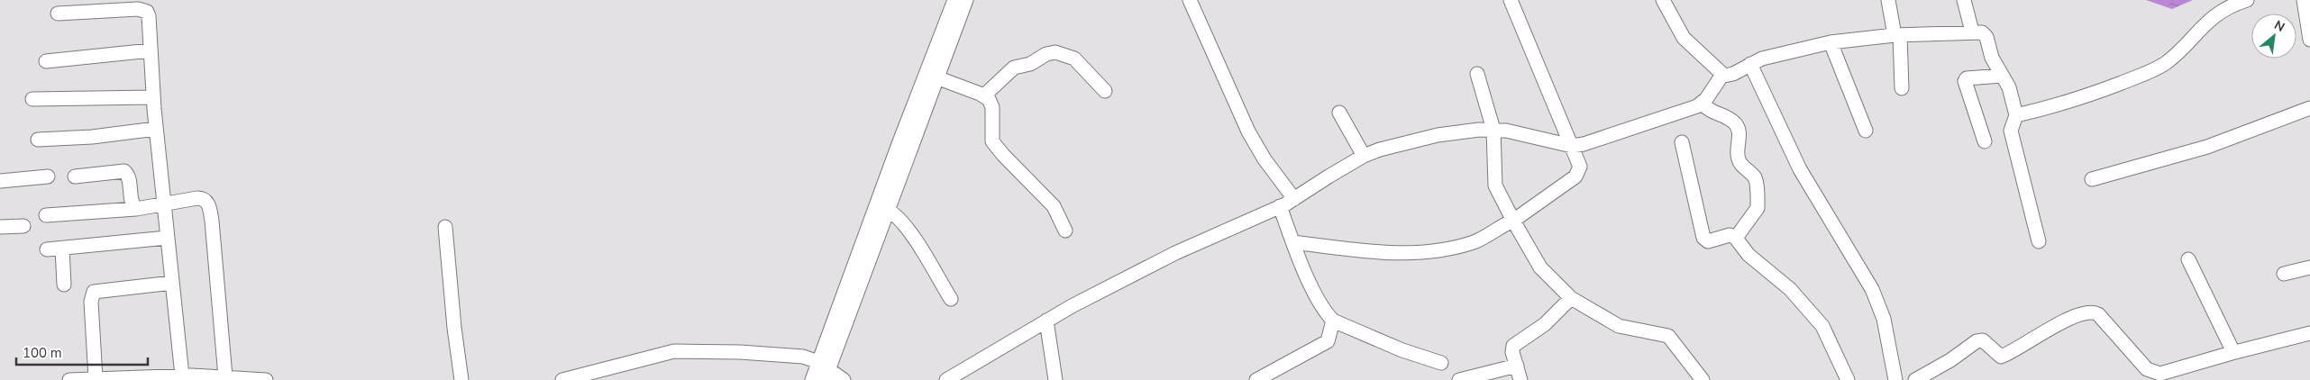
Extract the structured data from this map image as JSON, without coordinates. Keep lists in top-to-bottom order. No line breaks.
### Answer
{"scale_bar":"100 m","north":"top right"}
